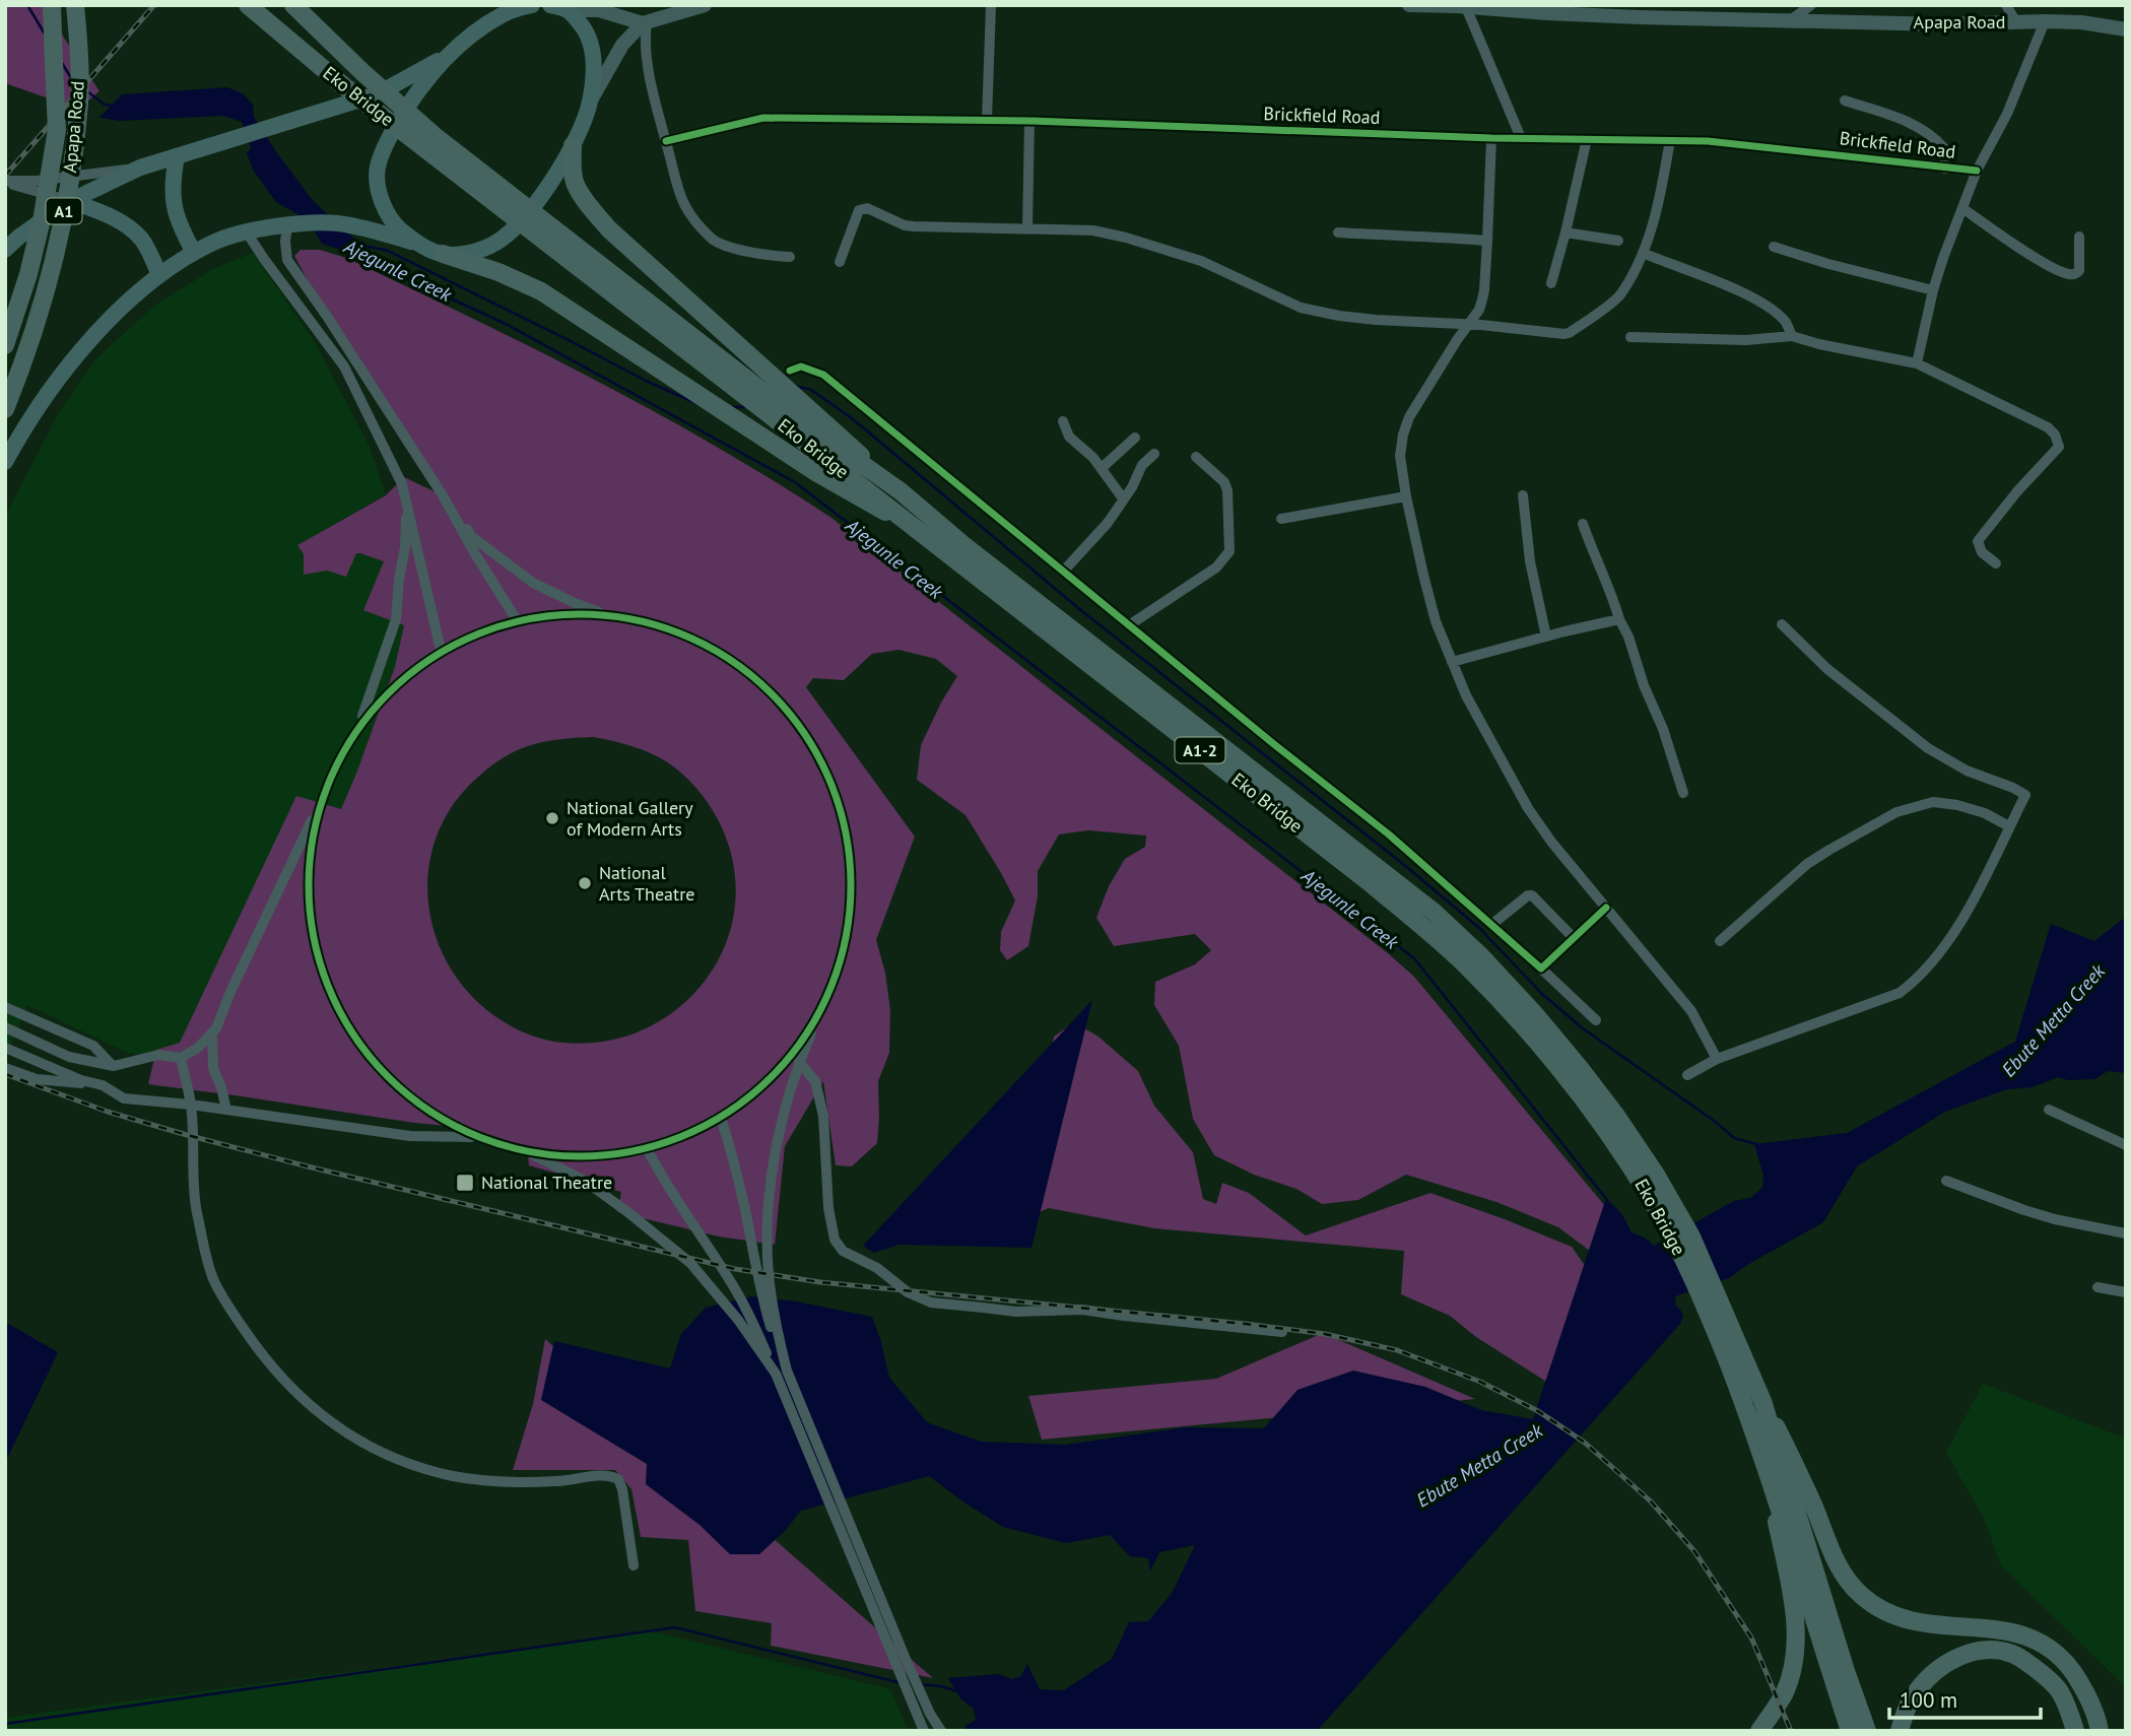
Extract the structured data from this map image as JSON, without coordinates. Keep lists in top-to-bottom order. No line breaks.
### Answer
{"streets":{"highway":["Apapa Road","Eko Bridge","A1","A1-2"],"street":["Brickfield Road"]},"water":["Ajegunle Creek","Ebute Metta Creek"],"places":{"other":["National Gallery of Modern Arts","National Arts Theatre"],"transit":["National Theatre"]},"scale_bar":"100 m"}
